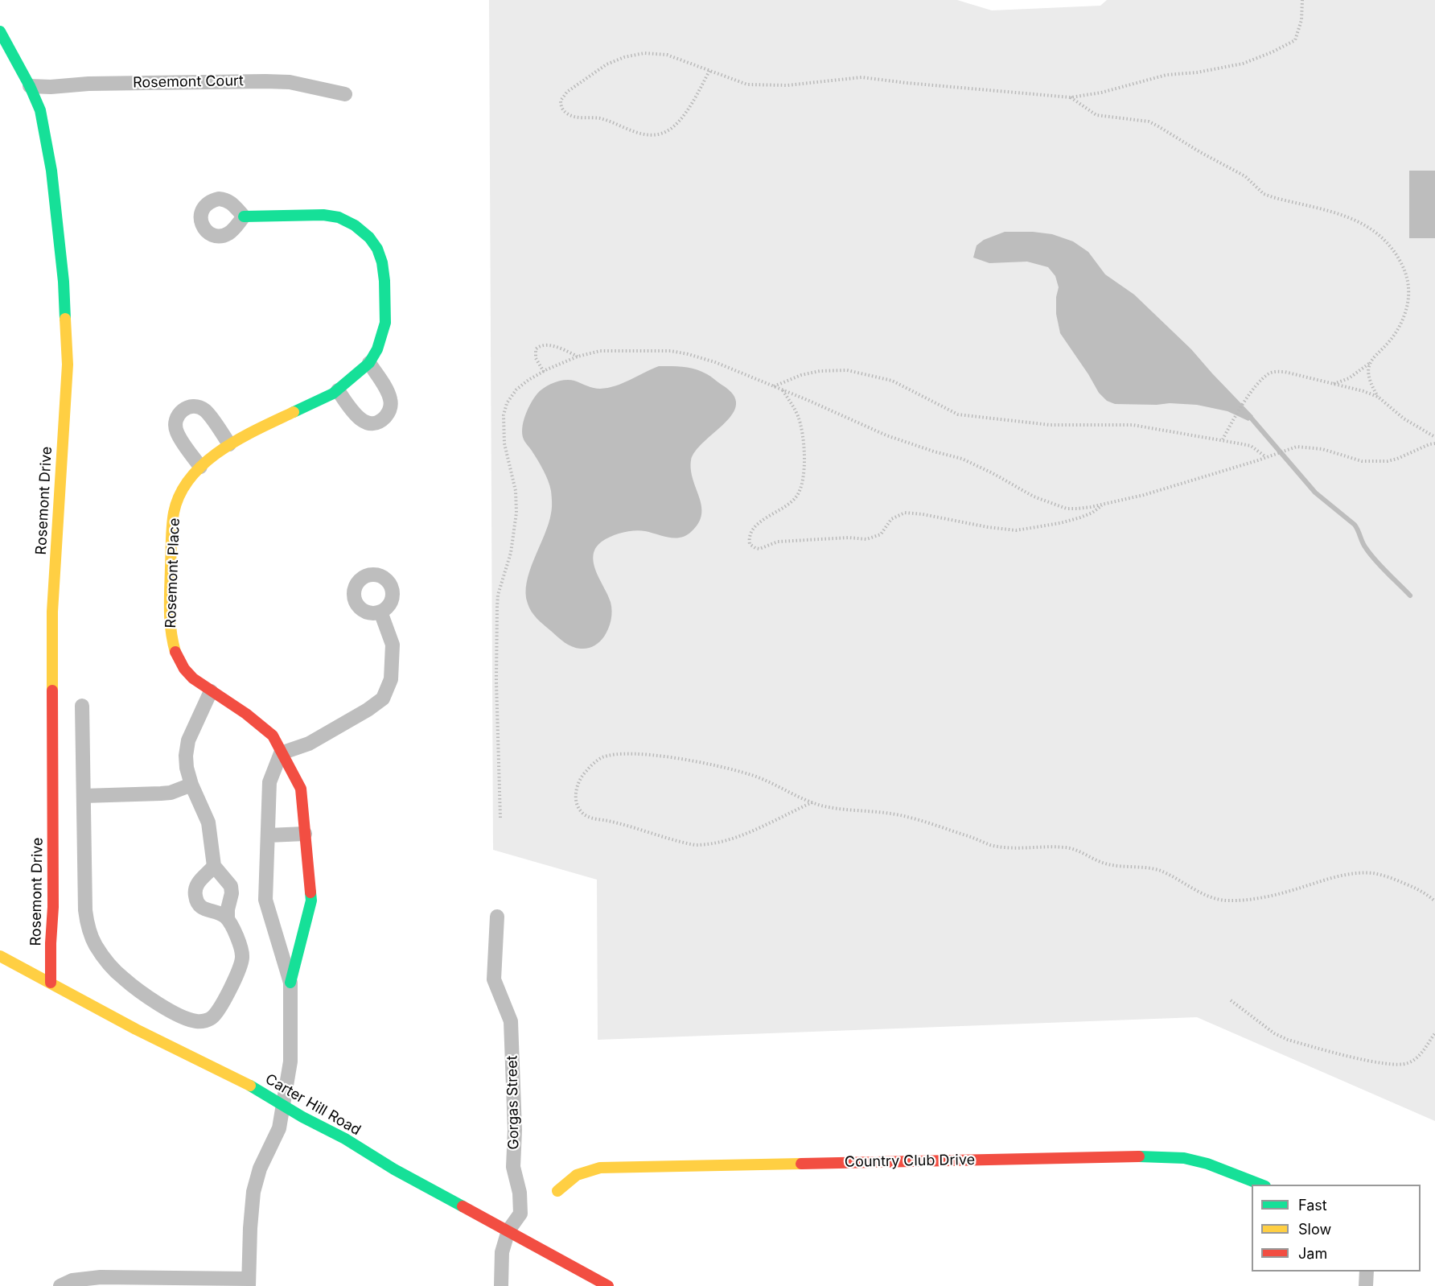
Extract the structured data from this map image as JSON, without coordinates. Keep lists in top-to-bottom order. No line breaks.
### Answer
{"streets":{"street":["Rosemont Court","Rosemont Drive","Rosemont Place","Gorgas Street","Carter Hill Road","Country Club Drive"]},"crossings":[["Rosemont Court","Rosemont Drive"],["Rosemont Drive","Carter Hill Road"],["Rosemont Place","Carter Hill Road"],["Gorgas Street","Carter Hill Road"]],"legend":["Fast","Slow","Jam"]}
